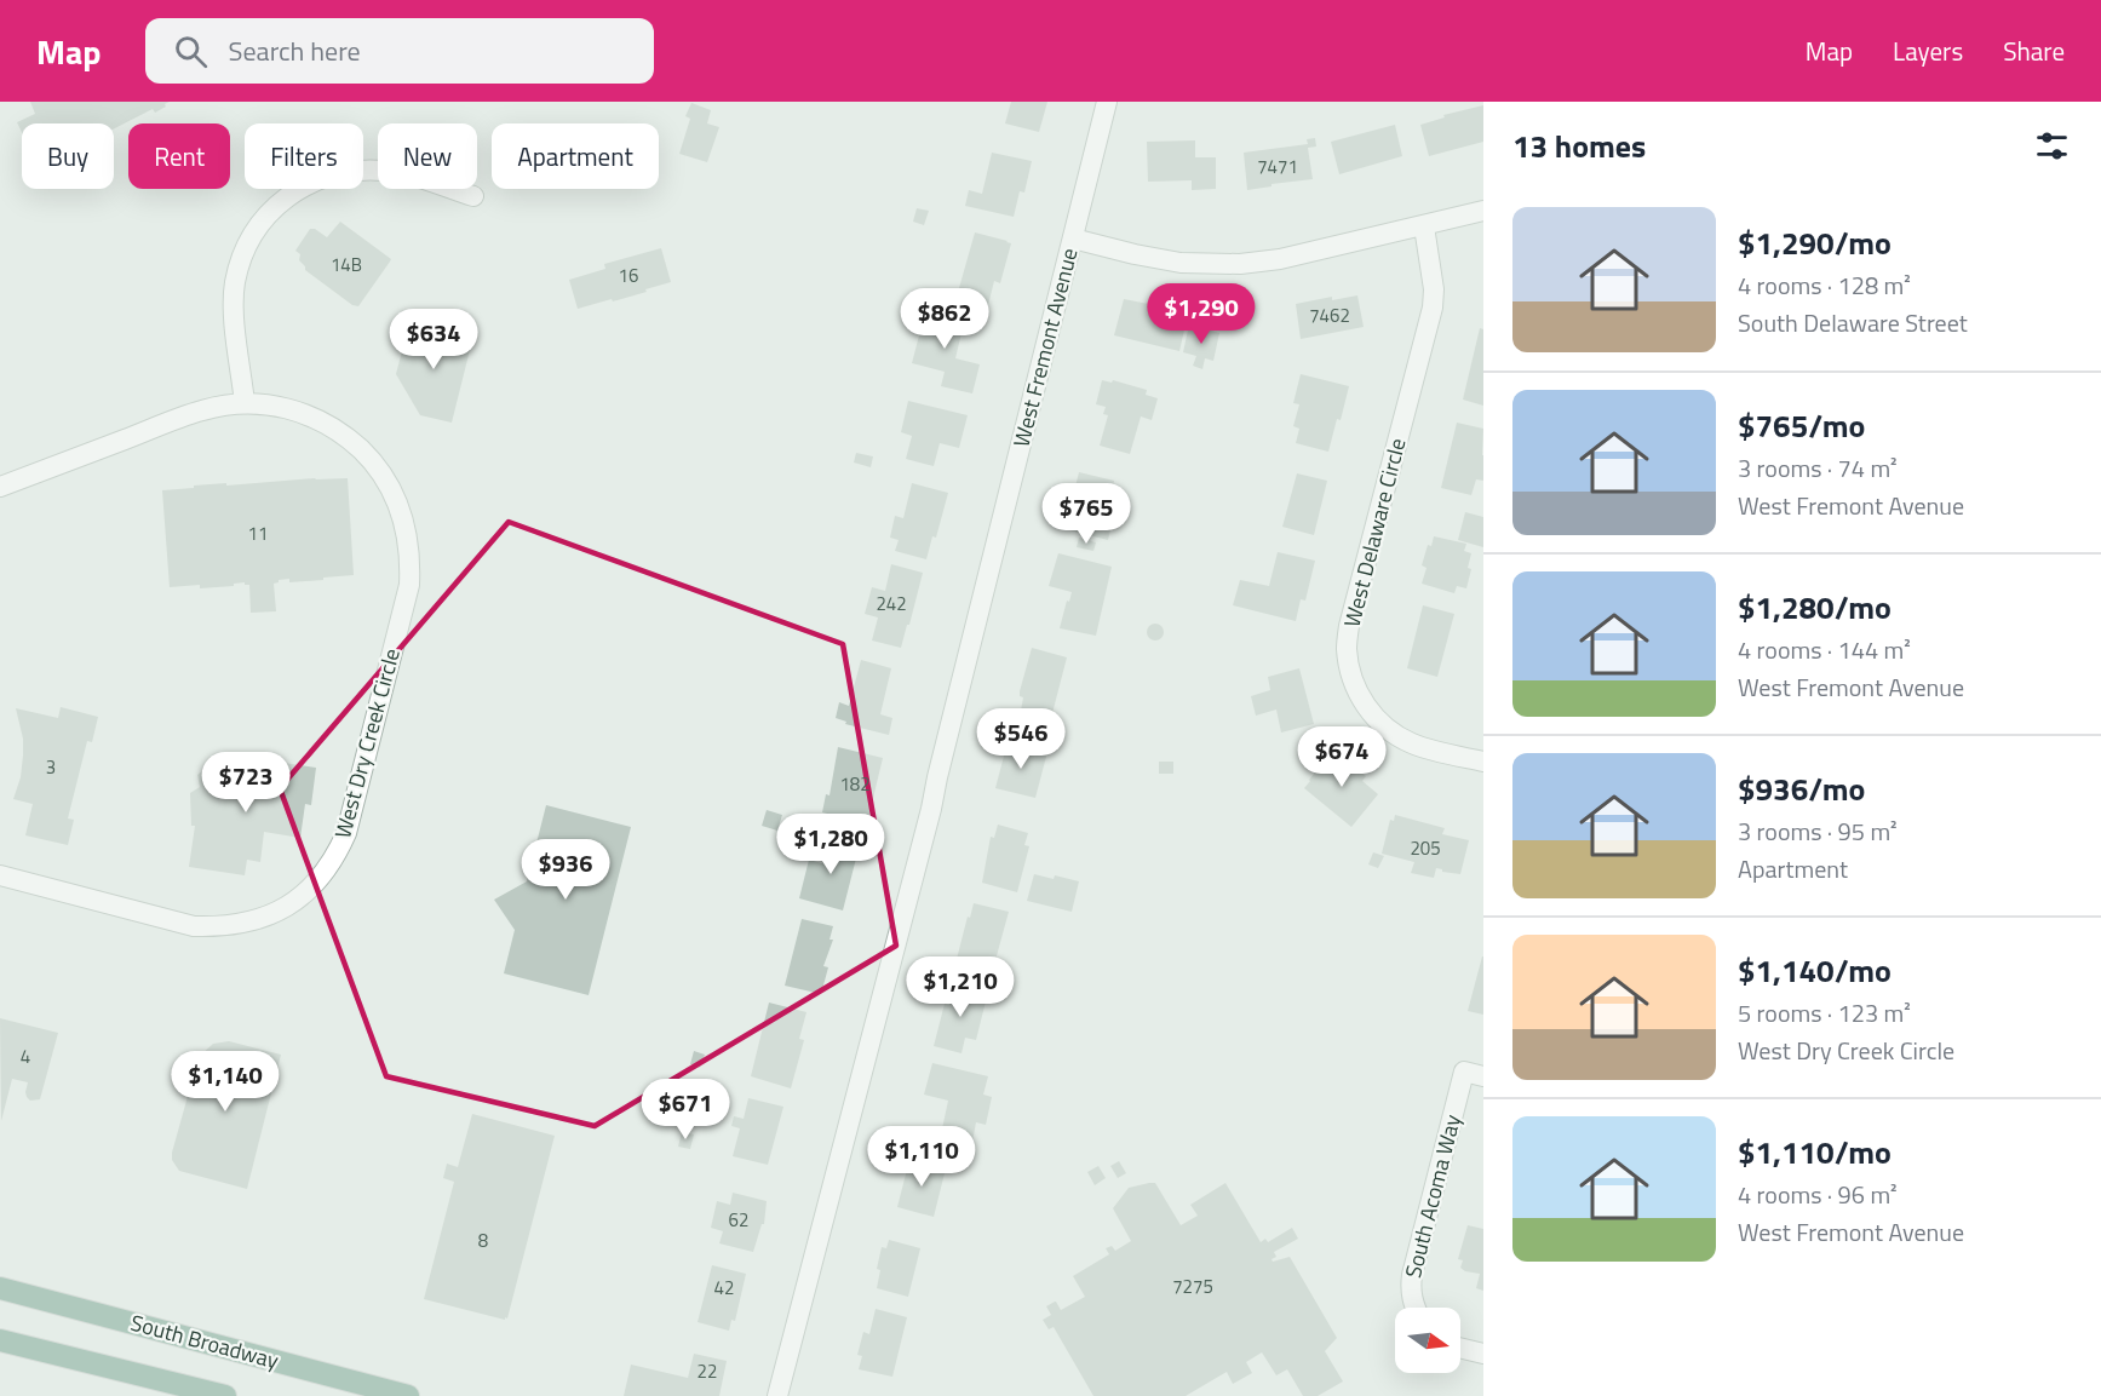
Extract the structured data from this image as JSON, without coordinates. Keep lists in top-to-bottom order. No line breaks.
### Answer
{"streets":{"main road":["South Broadway"],"street":["West Fremont Avenue","West Delaware Circle","West Dry Creek Circle","South Acoma Way"]},"house_numbers":["7471","14B","16","7462","11","242","3","182","205","4","62","8","7275","42","22"],"north":"right","page":{"header":"Map","search":"Search here","nav":["Map","Layers","Share"],"heading":"13 homes","chip":["Buy","Rent","Filters","New","Apartment"],"list":[{"name":"$1,290/mo","note":"4 rooms · 128 m² · South Delaware Street"},{"name":"$765/mo","note":"3 rooms · 74 m² · West Fremont Avenue"},{"name":"$1,280/mo","note":"4 rooms · 144 m² · West Fremont Avenue"},{"name":"$936/mo","note":"3 rooms · 95 m² · Apartment"},{"name":"$1,140/mo","note":"5 rooms · 123 m² · West Dry Creek Circle"},{"name":"$1,110/mo","note":"4 rooms · 96 m² · West Fremont Avenue"}],"price":["$1,290","$862","$634","$765","$546","$674","$723","$1,280","$936","$1,210","$1,140","$671","$1,110"]}}
